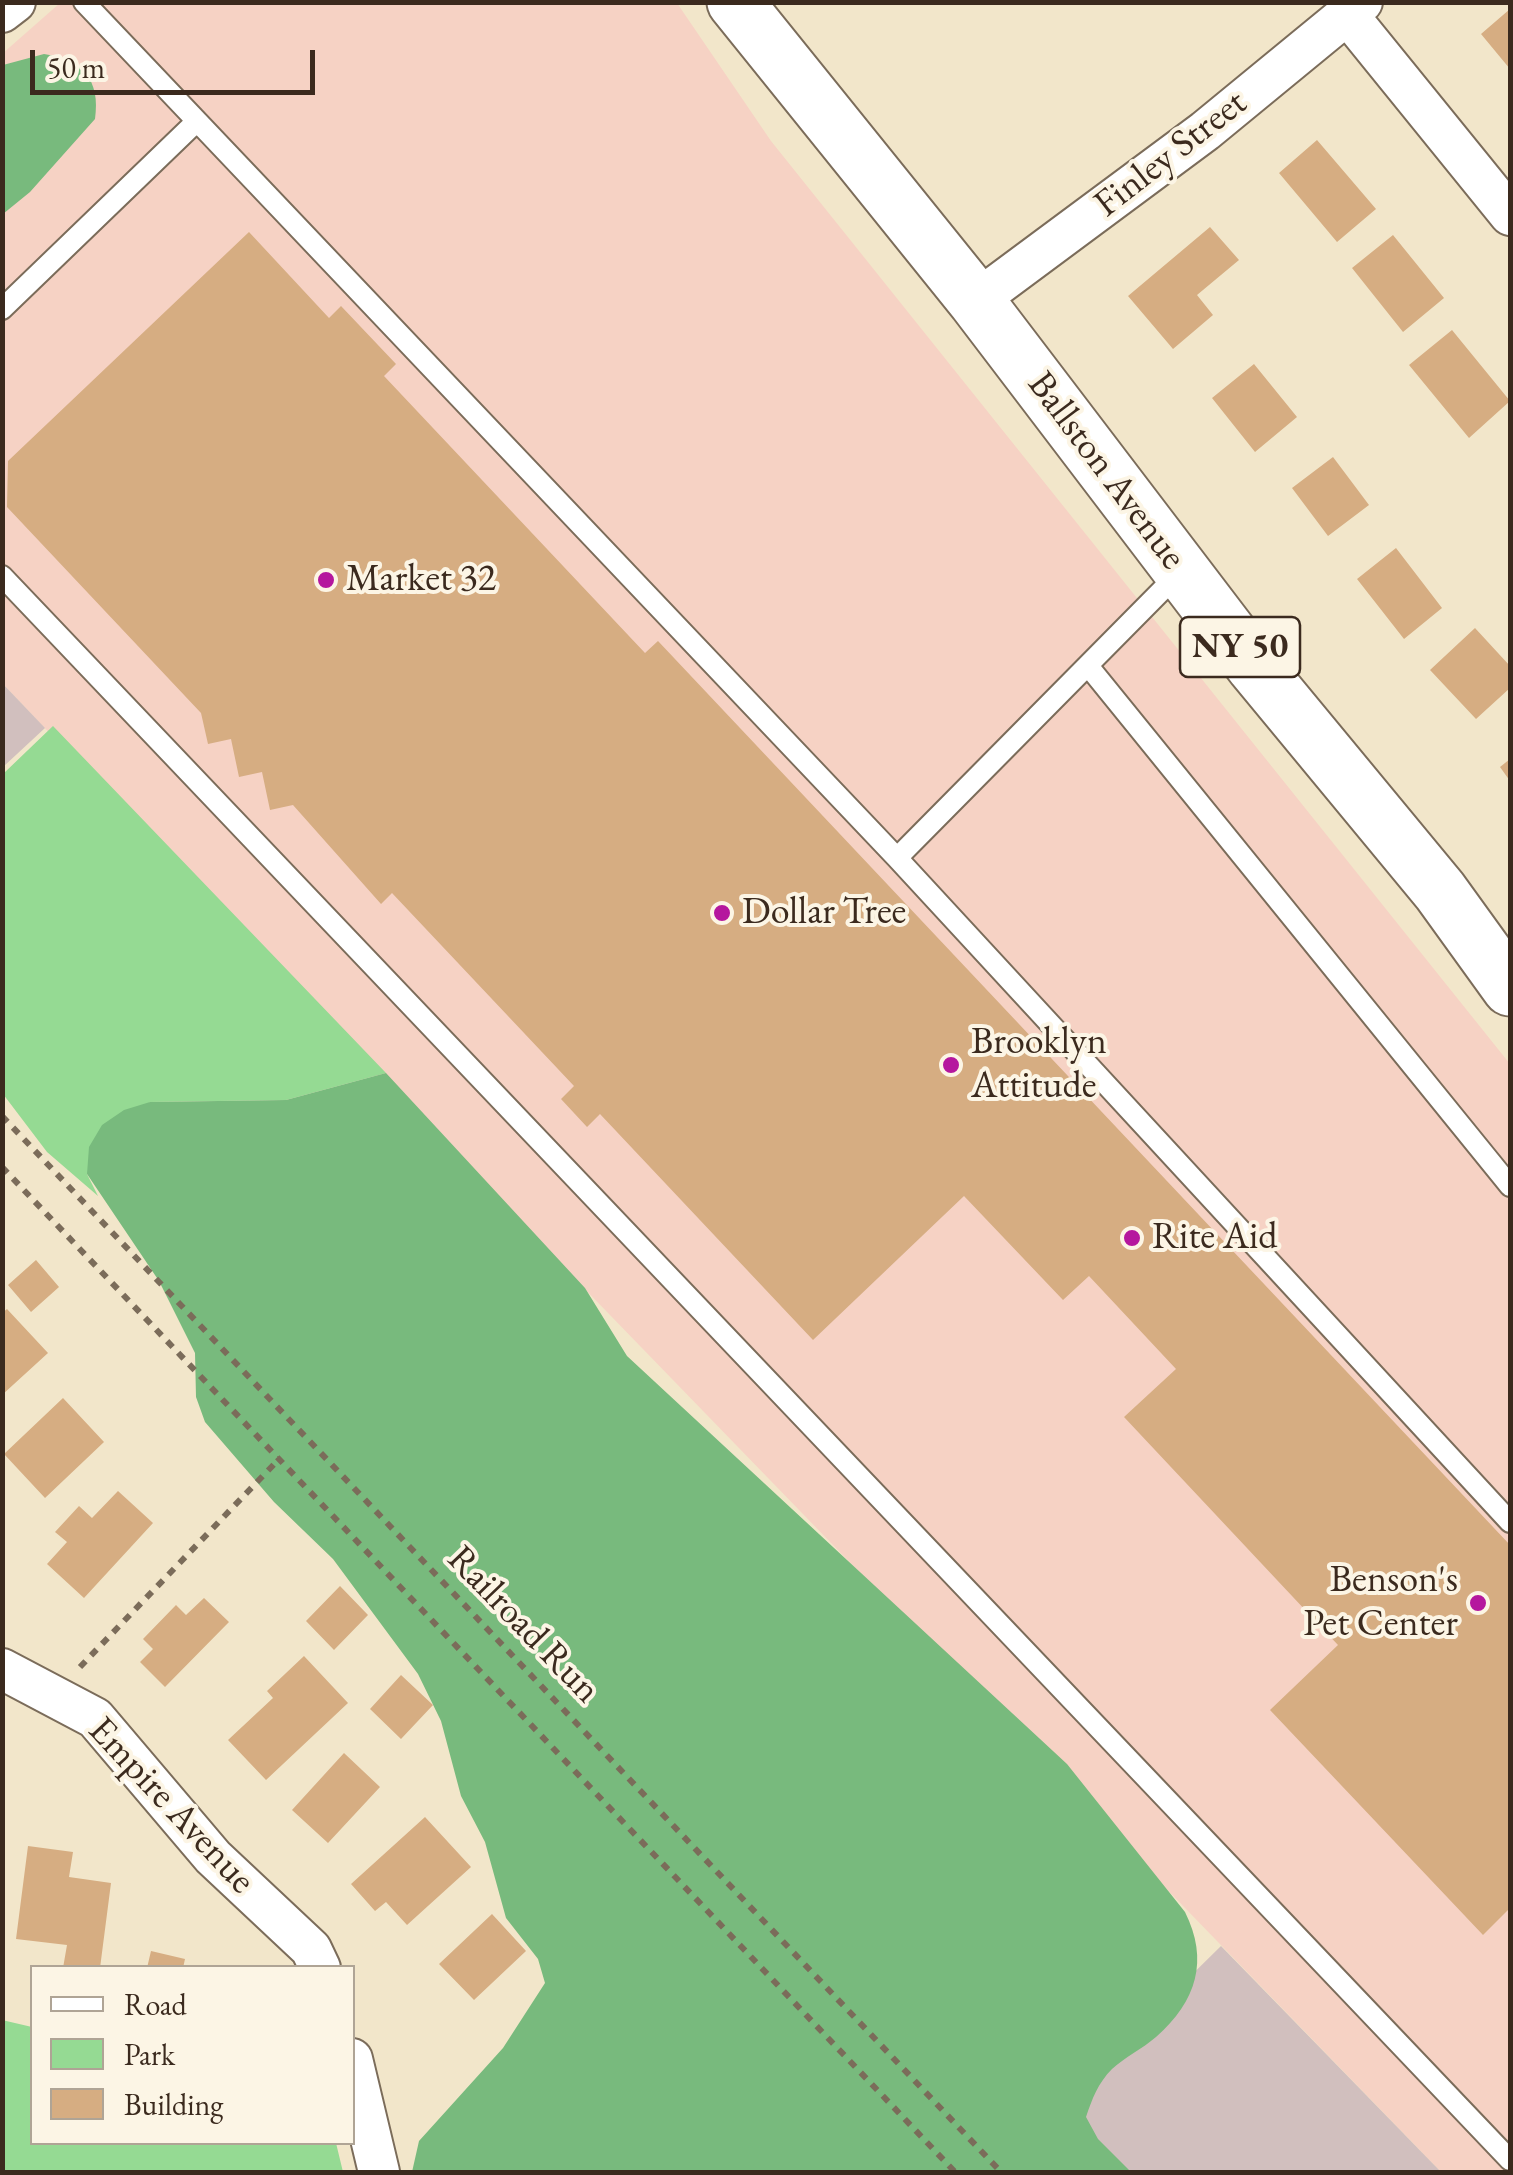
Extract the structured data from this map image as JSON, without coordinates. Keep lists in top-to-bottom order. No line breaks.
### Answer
{"streets":{"highway":["Ballston Avenue","NY 50"],"street":["Finley Street","Empire Avenue"],"path":["Railroad Run"]},"crossings":[["Finley Street","Ballston Avenue"]],"places":["Market 32","Dollar Tree","Brooklyn Attitude","Rite Aid","Benson's Pet Center"],"legend":["Road","Park","Building"],"scale_bar":"50 m"}
